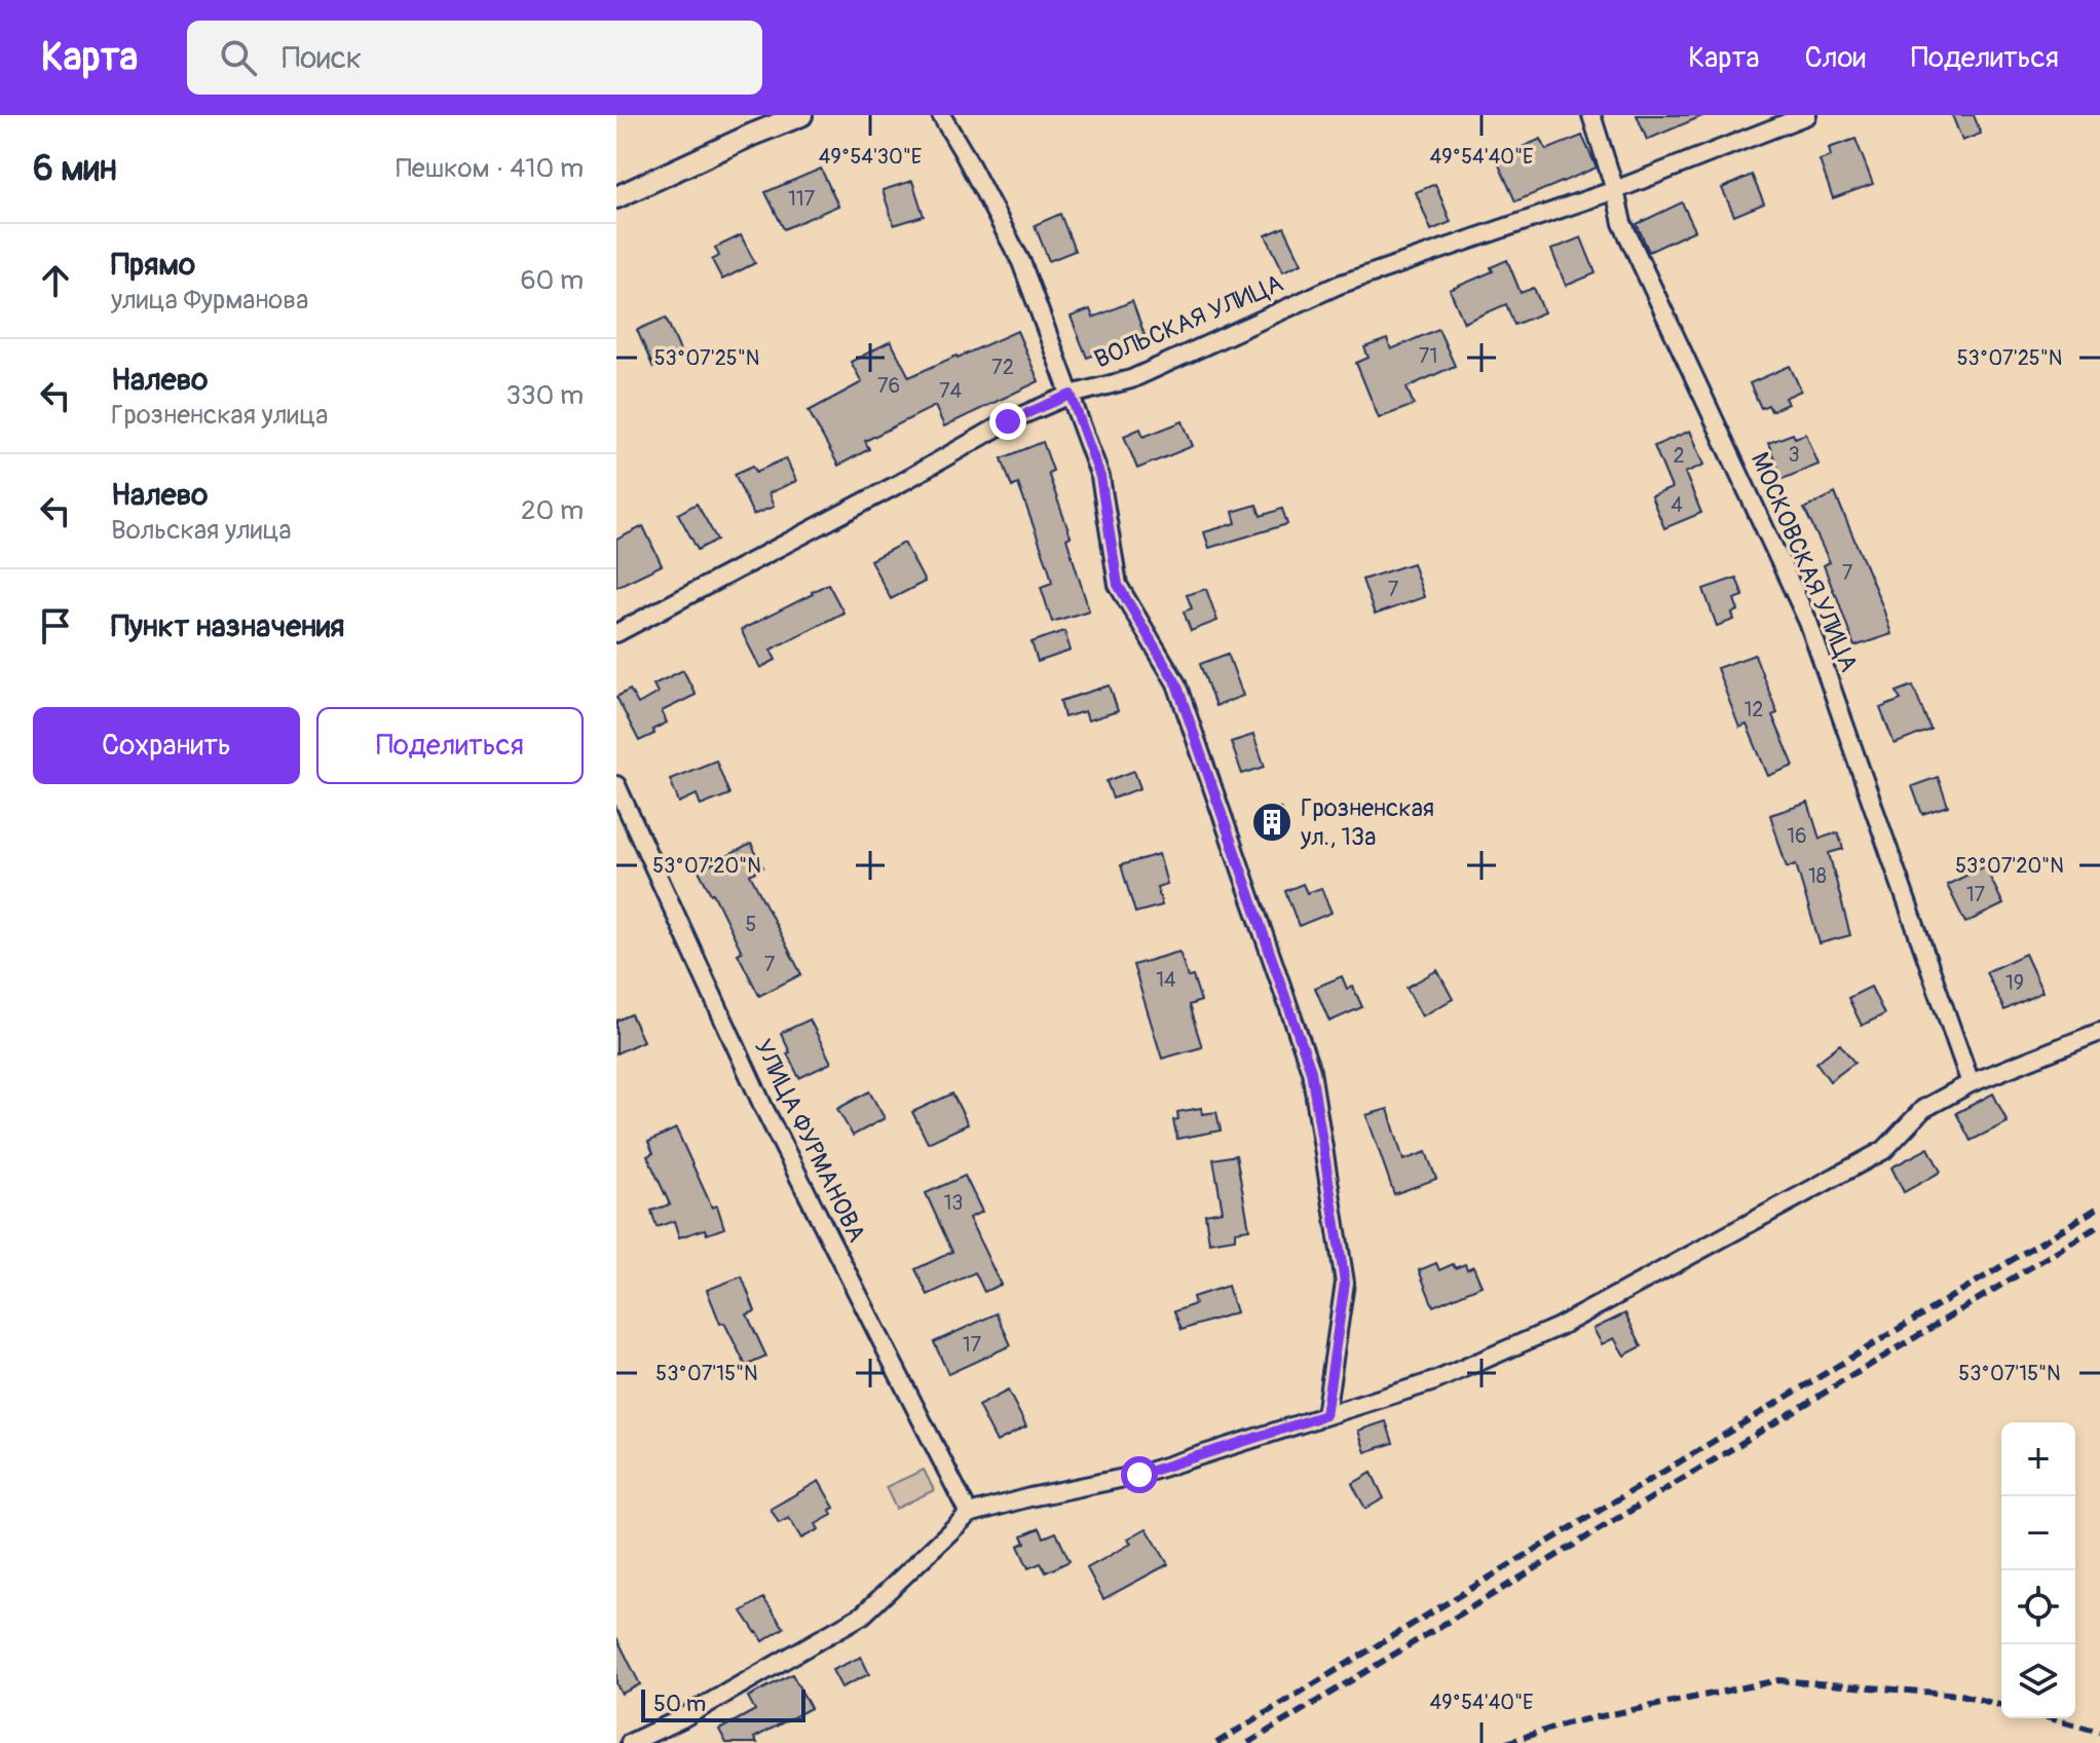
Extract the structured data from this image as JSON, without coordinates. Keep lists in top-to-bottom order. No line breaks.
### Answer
{"streets":{"street":["ВОЛЬСКАЯ УЛИЦА","МОСКОВСКАЯ УЛИЦА","УЛИЦА ФУРМАНОВА"]},"crossings":[["ВОЛЬСКАЯ УЛИЦА","МОСКОВСКАЯ УЛИЦА"]],"places":{"building":["Грозненская ул., 13а"]},"house_numbers":["117","71","72","76","74","3","2","4","7","7","12","16","18","17","5","7","14","19","13","17"],"scale_bar":"50 m","page":{"header":"Карта","search":"Поиск","nav":["Карта","Слои","Поделиться"],"heading":["6 мин","Пешком · 410 m"],"list":[["Прямо","улица Фурманова","60 m"],["Налево","Грозненская улица","330 m"],["Налево","Вольская улица","20 m"],"Пункт назначения"],"buttons":["Сохранить","Поделиться"],"map_buttons":["+","−"],"scale":"50 m"},"coordinates":["49°54'30\"E","49°54'40\"E","53°07'25\"N","53°07'20\"N","53°07'15\"N"]}
